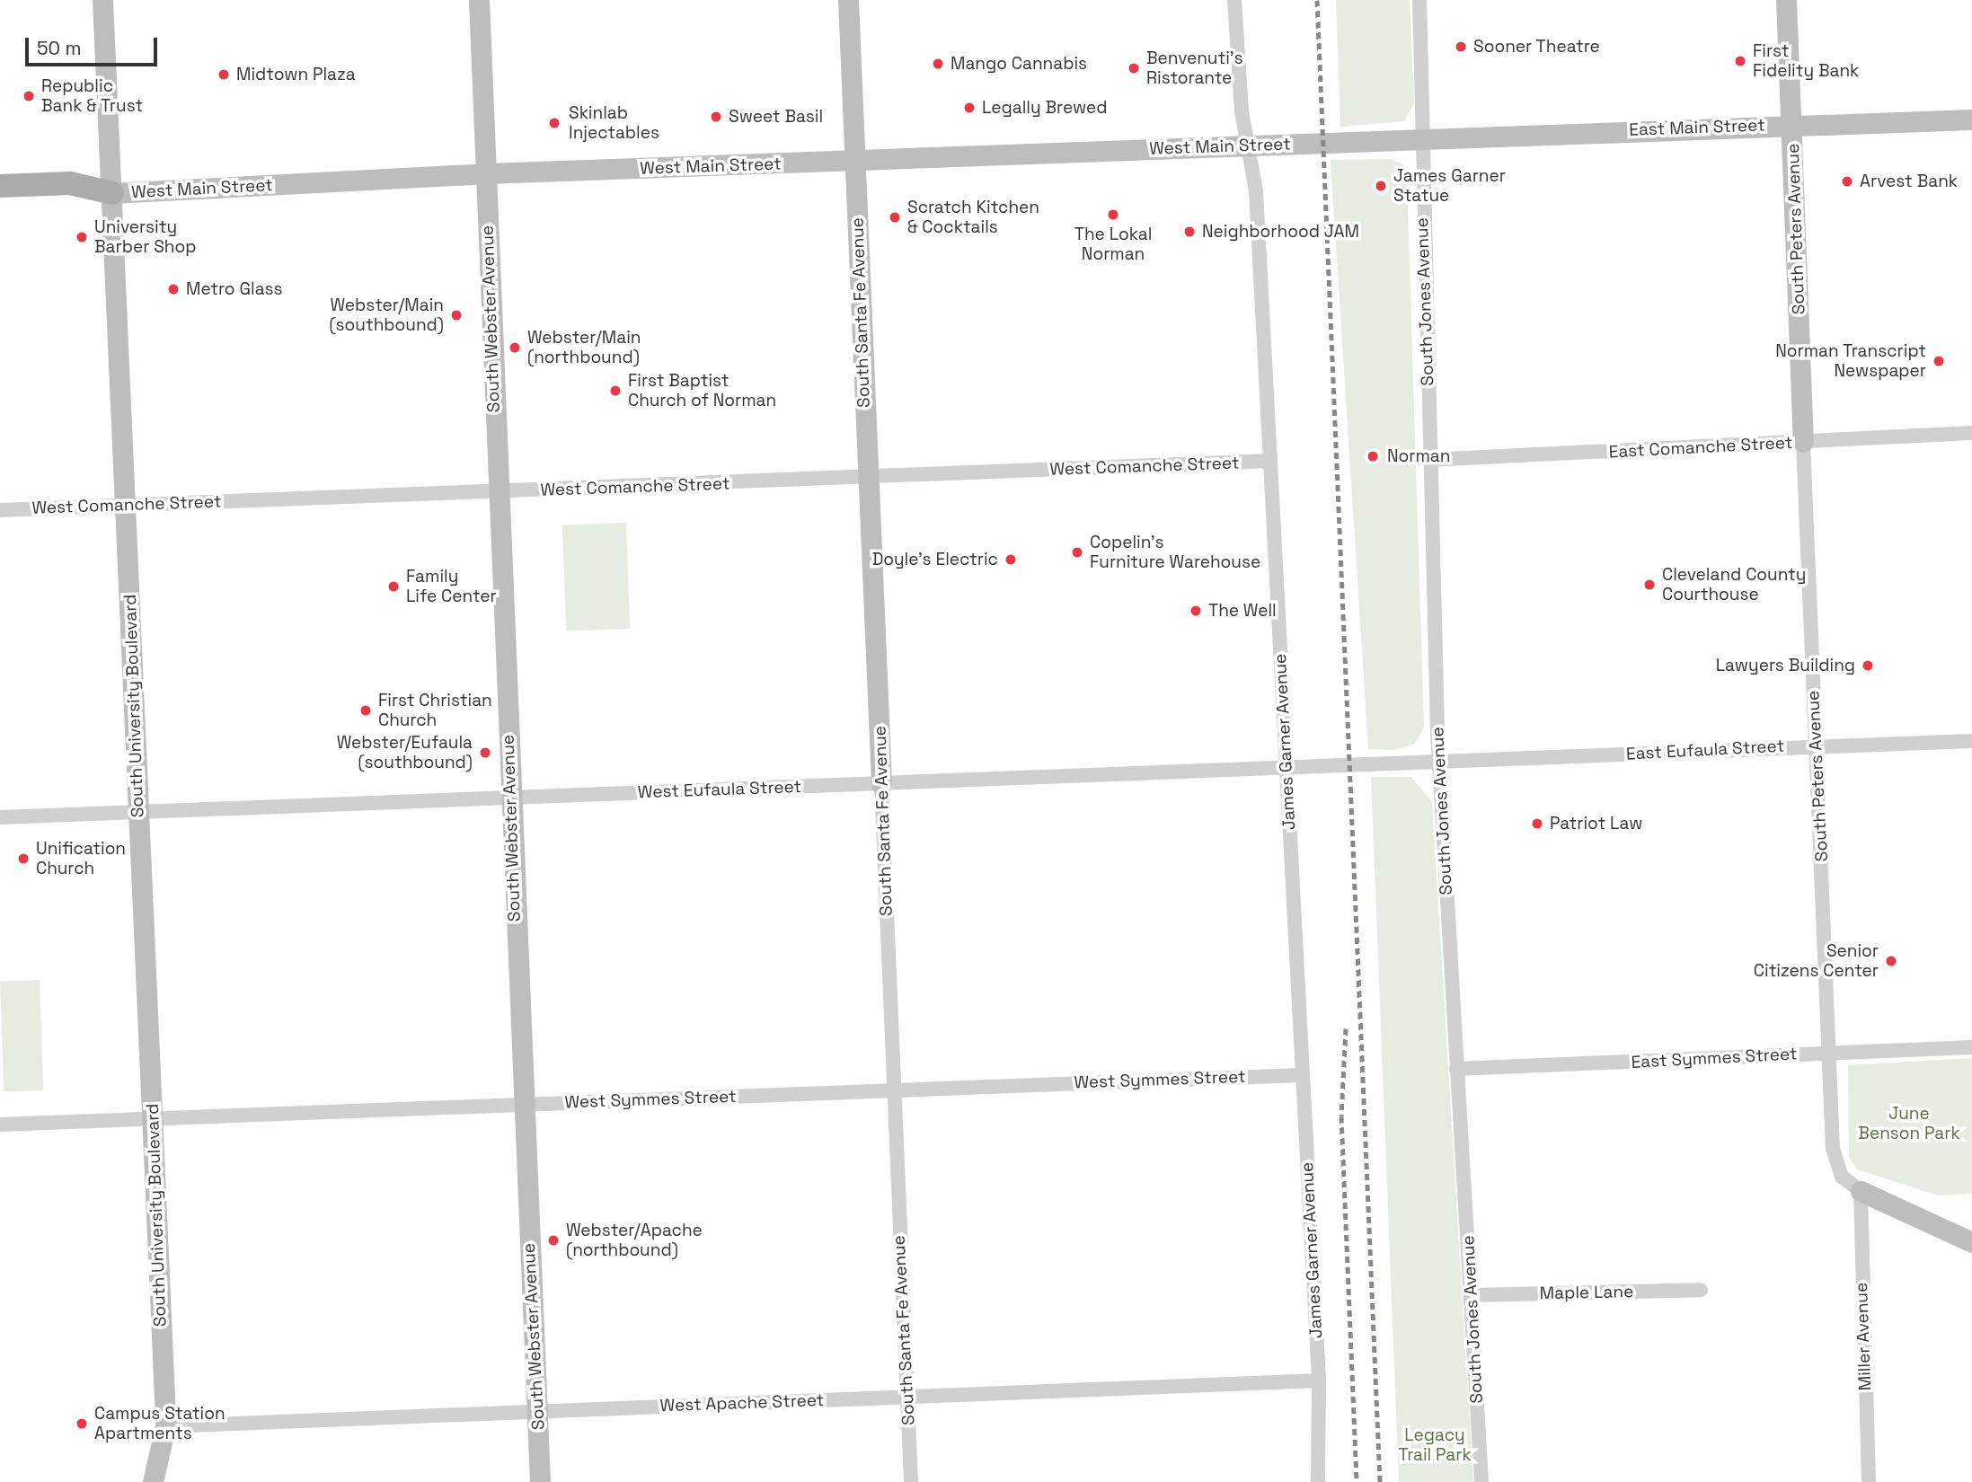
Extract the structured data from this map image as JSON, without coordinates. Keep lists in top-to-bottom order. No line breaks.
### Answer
{"streets":{"main road":["West Main Street"],"street":["East Main Street","South Peters Avenue","South Jones Avenue","South Santa Fe Avenue","South Webster Avenue","East Comanche Street","West Comanche Street","South University Boulevard","James Garner Avenue","East Eufaula Street","West Eufaula Street","East Symmes Street","West Symmes Street","Maple Lane","Miller Avenue","West Apache Street"]},"crossings":[["East Main Street","West Main Street"],["East Main Street","South Peters Avenue"],["East Main Street","South Jones Avenue"],["West Main Street","South Jones Avenue"],["West Main Street","South Santa Fe Avenue"],["West Main Street","South Webster Avenue"],["West Main Street","South University Boulevard"],["West Main Street","James Garner Avenue"],["South Peters Avenue","East Comanche Street"],["South Peters Avenue","East Eufaula Street"],["South Peters Avenue","East Symmes Street"],["South Peters Avenue","Miller Avenue"],["South Jones Avenue","East Comanche Street"],["South Jones Avenue","East Eufaula Street"],["South Jones Avenue","West Eufaula Street"],["South Jones Avenue","East Symmes Street"],["South Jones Avenue","Maple Lane"],["South Santa Fe Avenue","West Comanche Street"],["South Santa Fe Avenue","West Eufaula Street"],["South Santa Fe Avenue","West Symmes Street"],["South Santa Fe Avenue","West Apache Street"],["South Webster Avenue","West Comanche Street"],["South Webster Avenue","West Eufaula Street"],["South Webster Avenue","West Symmes Street"],["South Webster Avenue","West Apache Street"],["West Comanche Street","South University Boulevard"],["West Comanche Street","James Garner Avenue"],["South University Boulevard","West Eufaula Street"],["South University Boulevard","West Symmes Street"],["South University Boulevard","West Apache Street"],["James Garner Avenue","West Eufaula Street"],["James Garner Avenue","West Symmes Street"],["James Garner Avenue","West Apache Street"],["East Eufaula Street","West Eufaula Street"]],"parks":["June Benson Park","Legacy Trail Park"],"places":["Sooner Theatre","First Fidelity Bank","Mango Cannabis","Benvenuti's Ristorante","Midtown Plaza","Republic Bank & Trust","Legally Brewed","Sweet Basil","Skinlab Injectables","Arvest Bank","James Garner Statue","The Lokal Norman","Scratch Kitchen & Cocktails","Neighborhood JAM","University Barber Shop","Metro Glass","Webster/Main (southbound)","Webster/Main (northbound)","Norman Transcript Newspaper","First Baptist Church of Norman","Norman","Copelin's Furniture Warehouse","Doyle's Electric","Cleveland County Courthouse","Family Life Center","The Well","Lawyers Building","First Christian Church","Webster/Eufaula (southbound)","Patriot Law","Unification Church","Senior Citizens Center","Webster/Apache (northbound)","Campus Station Apartments"],"scale_bar":"50 m"}
